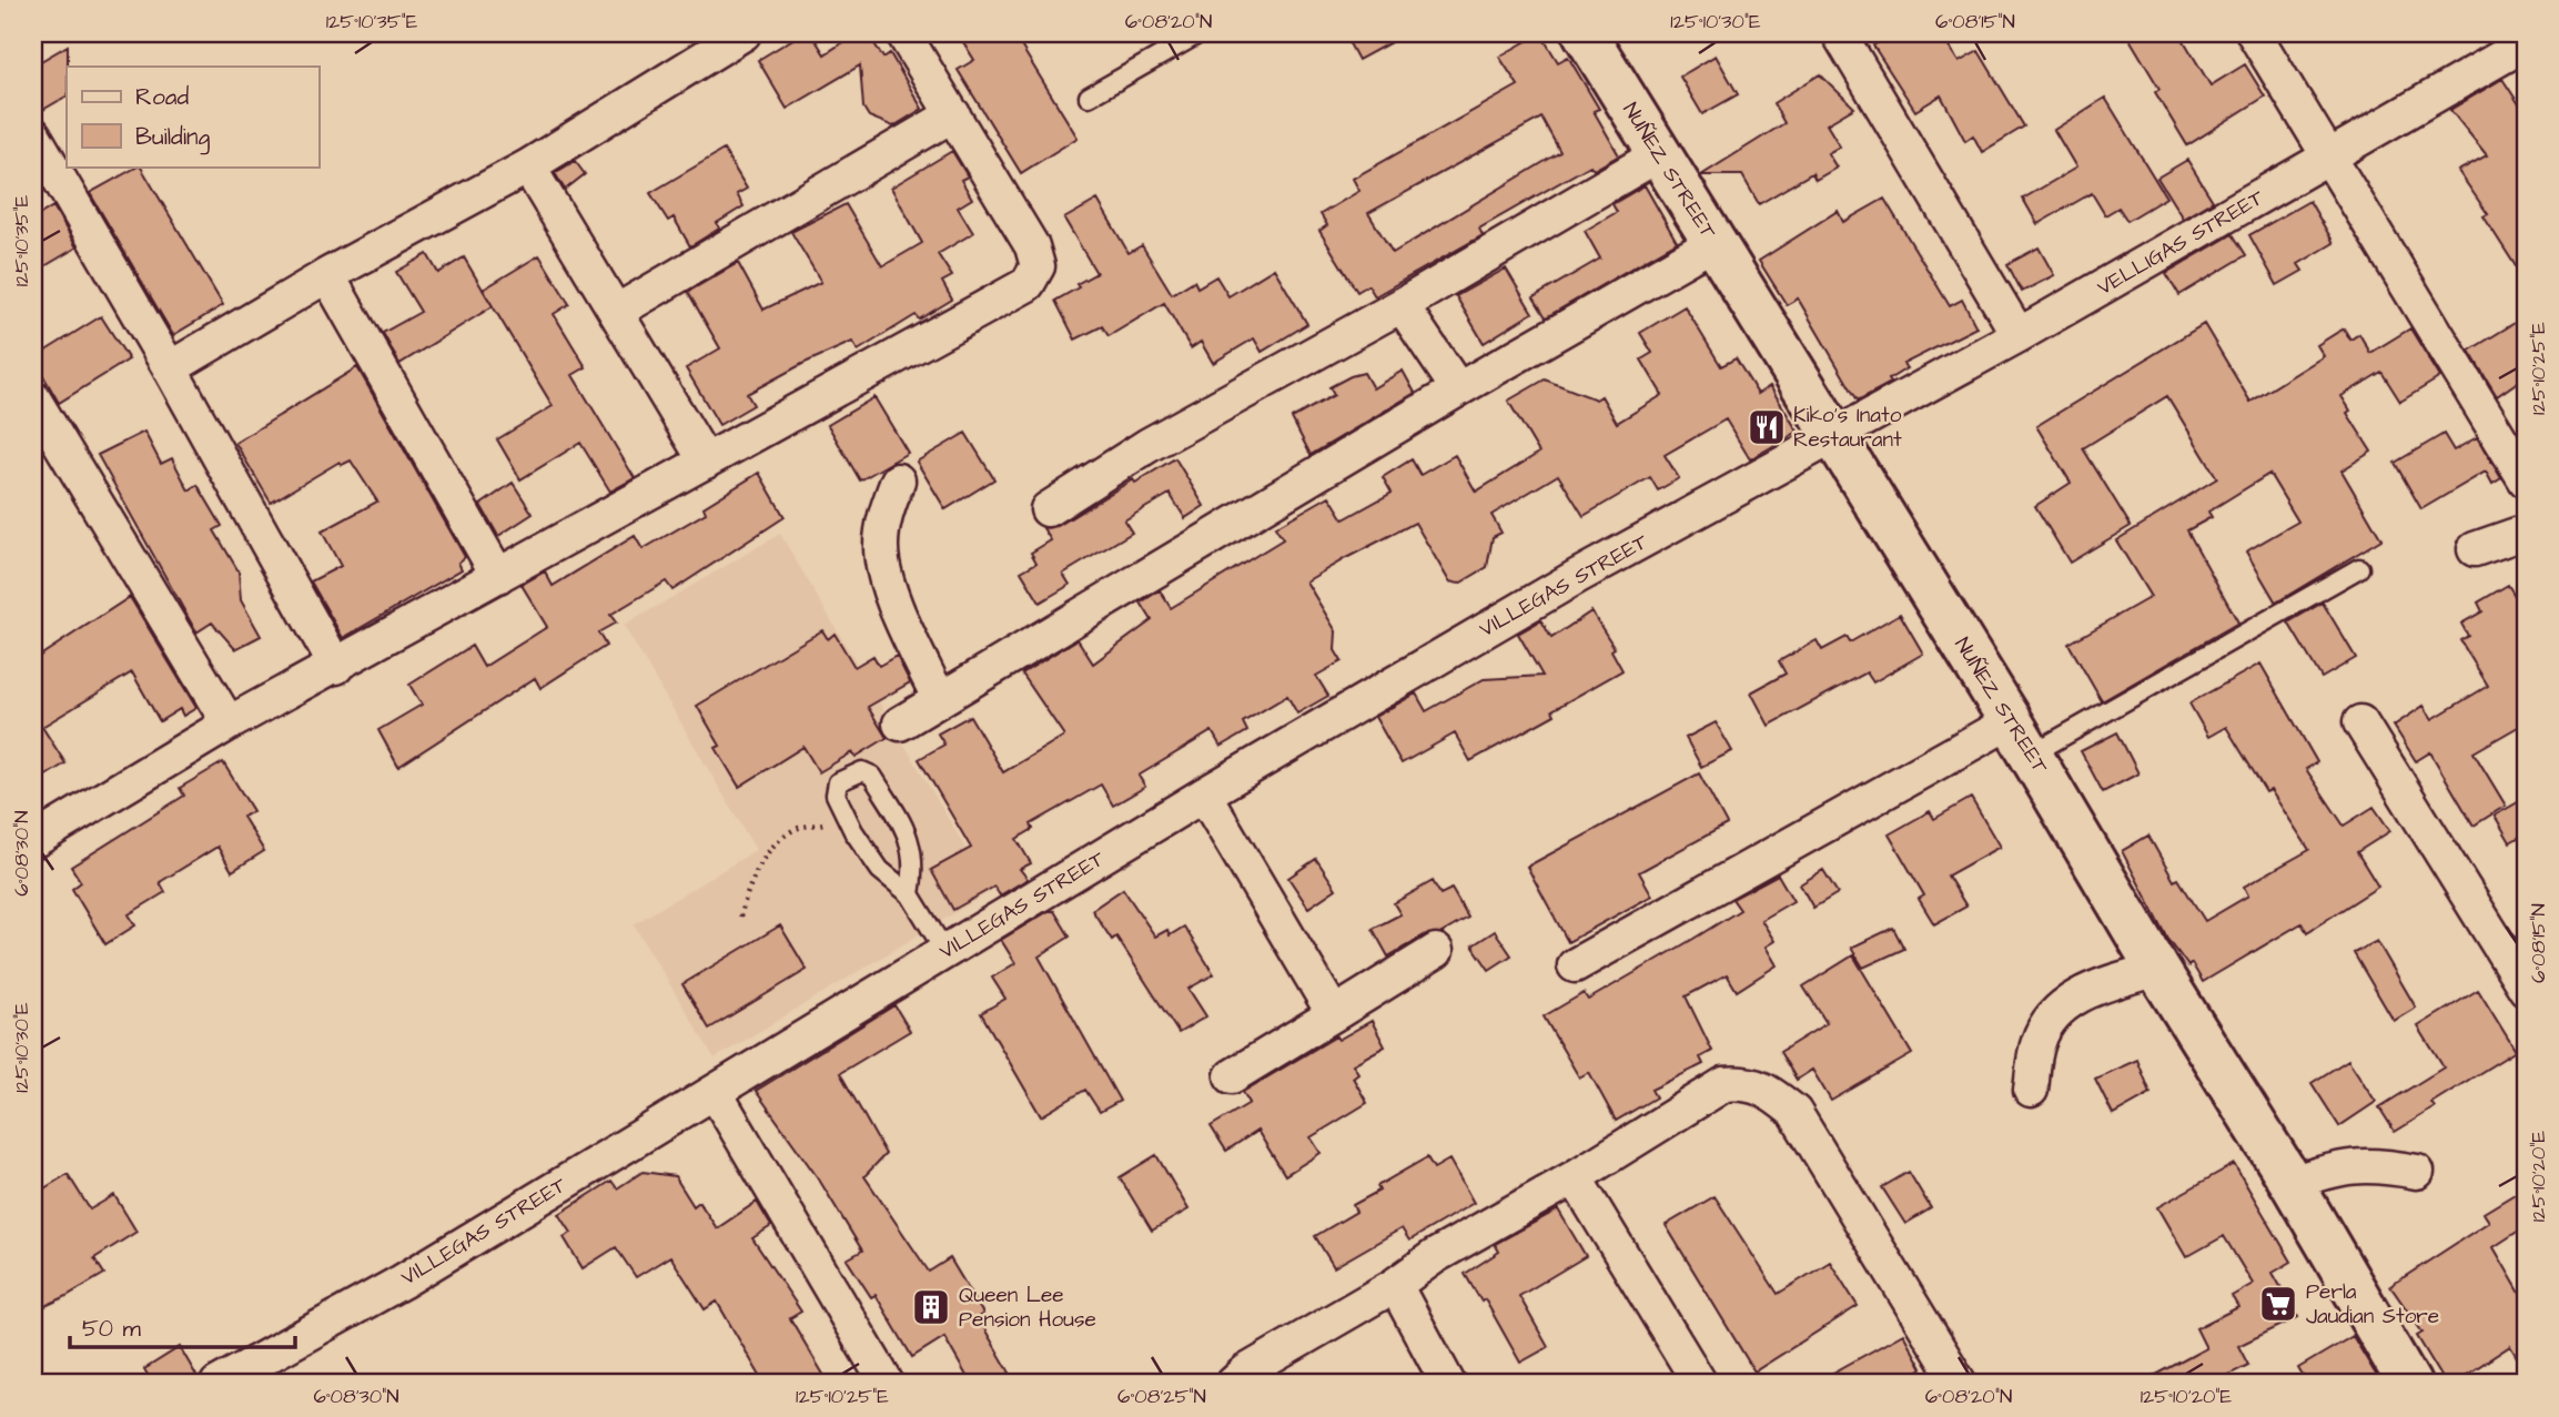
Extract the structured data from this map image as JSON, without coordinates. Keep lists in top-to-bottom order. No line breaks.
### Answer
{"streets":{"street":["NUÑEZ STREET","VELLIGAS STREET","VILLEGAS STREET"]},"crossings":[["NUÑEZ STREET","VELLIGAS STREET"],["NUÑEZ STREET","VILLEGAS STREET"],["VELLIGAS STREET","VILLEGAS STREET"]],"places":{"restaurant":["Kiko's Inato Restaurant"],"supermarket":["Perla Jaudian Store"],"building":["Queen Lee Pension House"]},"legend":["Road","Building"],"scale_bar":"50 m","coordinates":["125°10'35\"E","6°08'20\"N","125°10'30\"E","6°08'15\"N","125°10'25\"E","6°08'30\"N","125°10'20\"E","6°08'25\"N"]}
